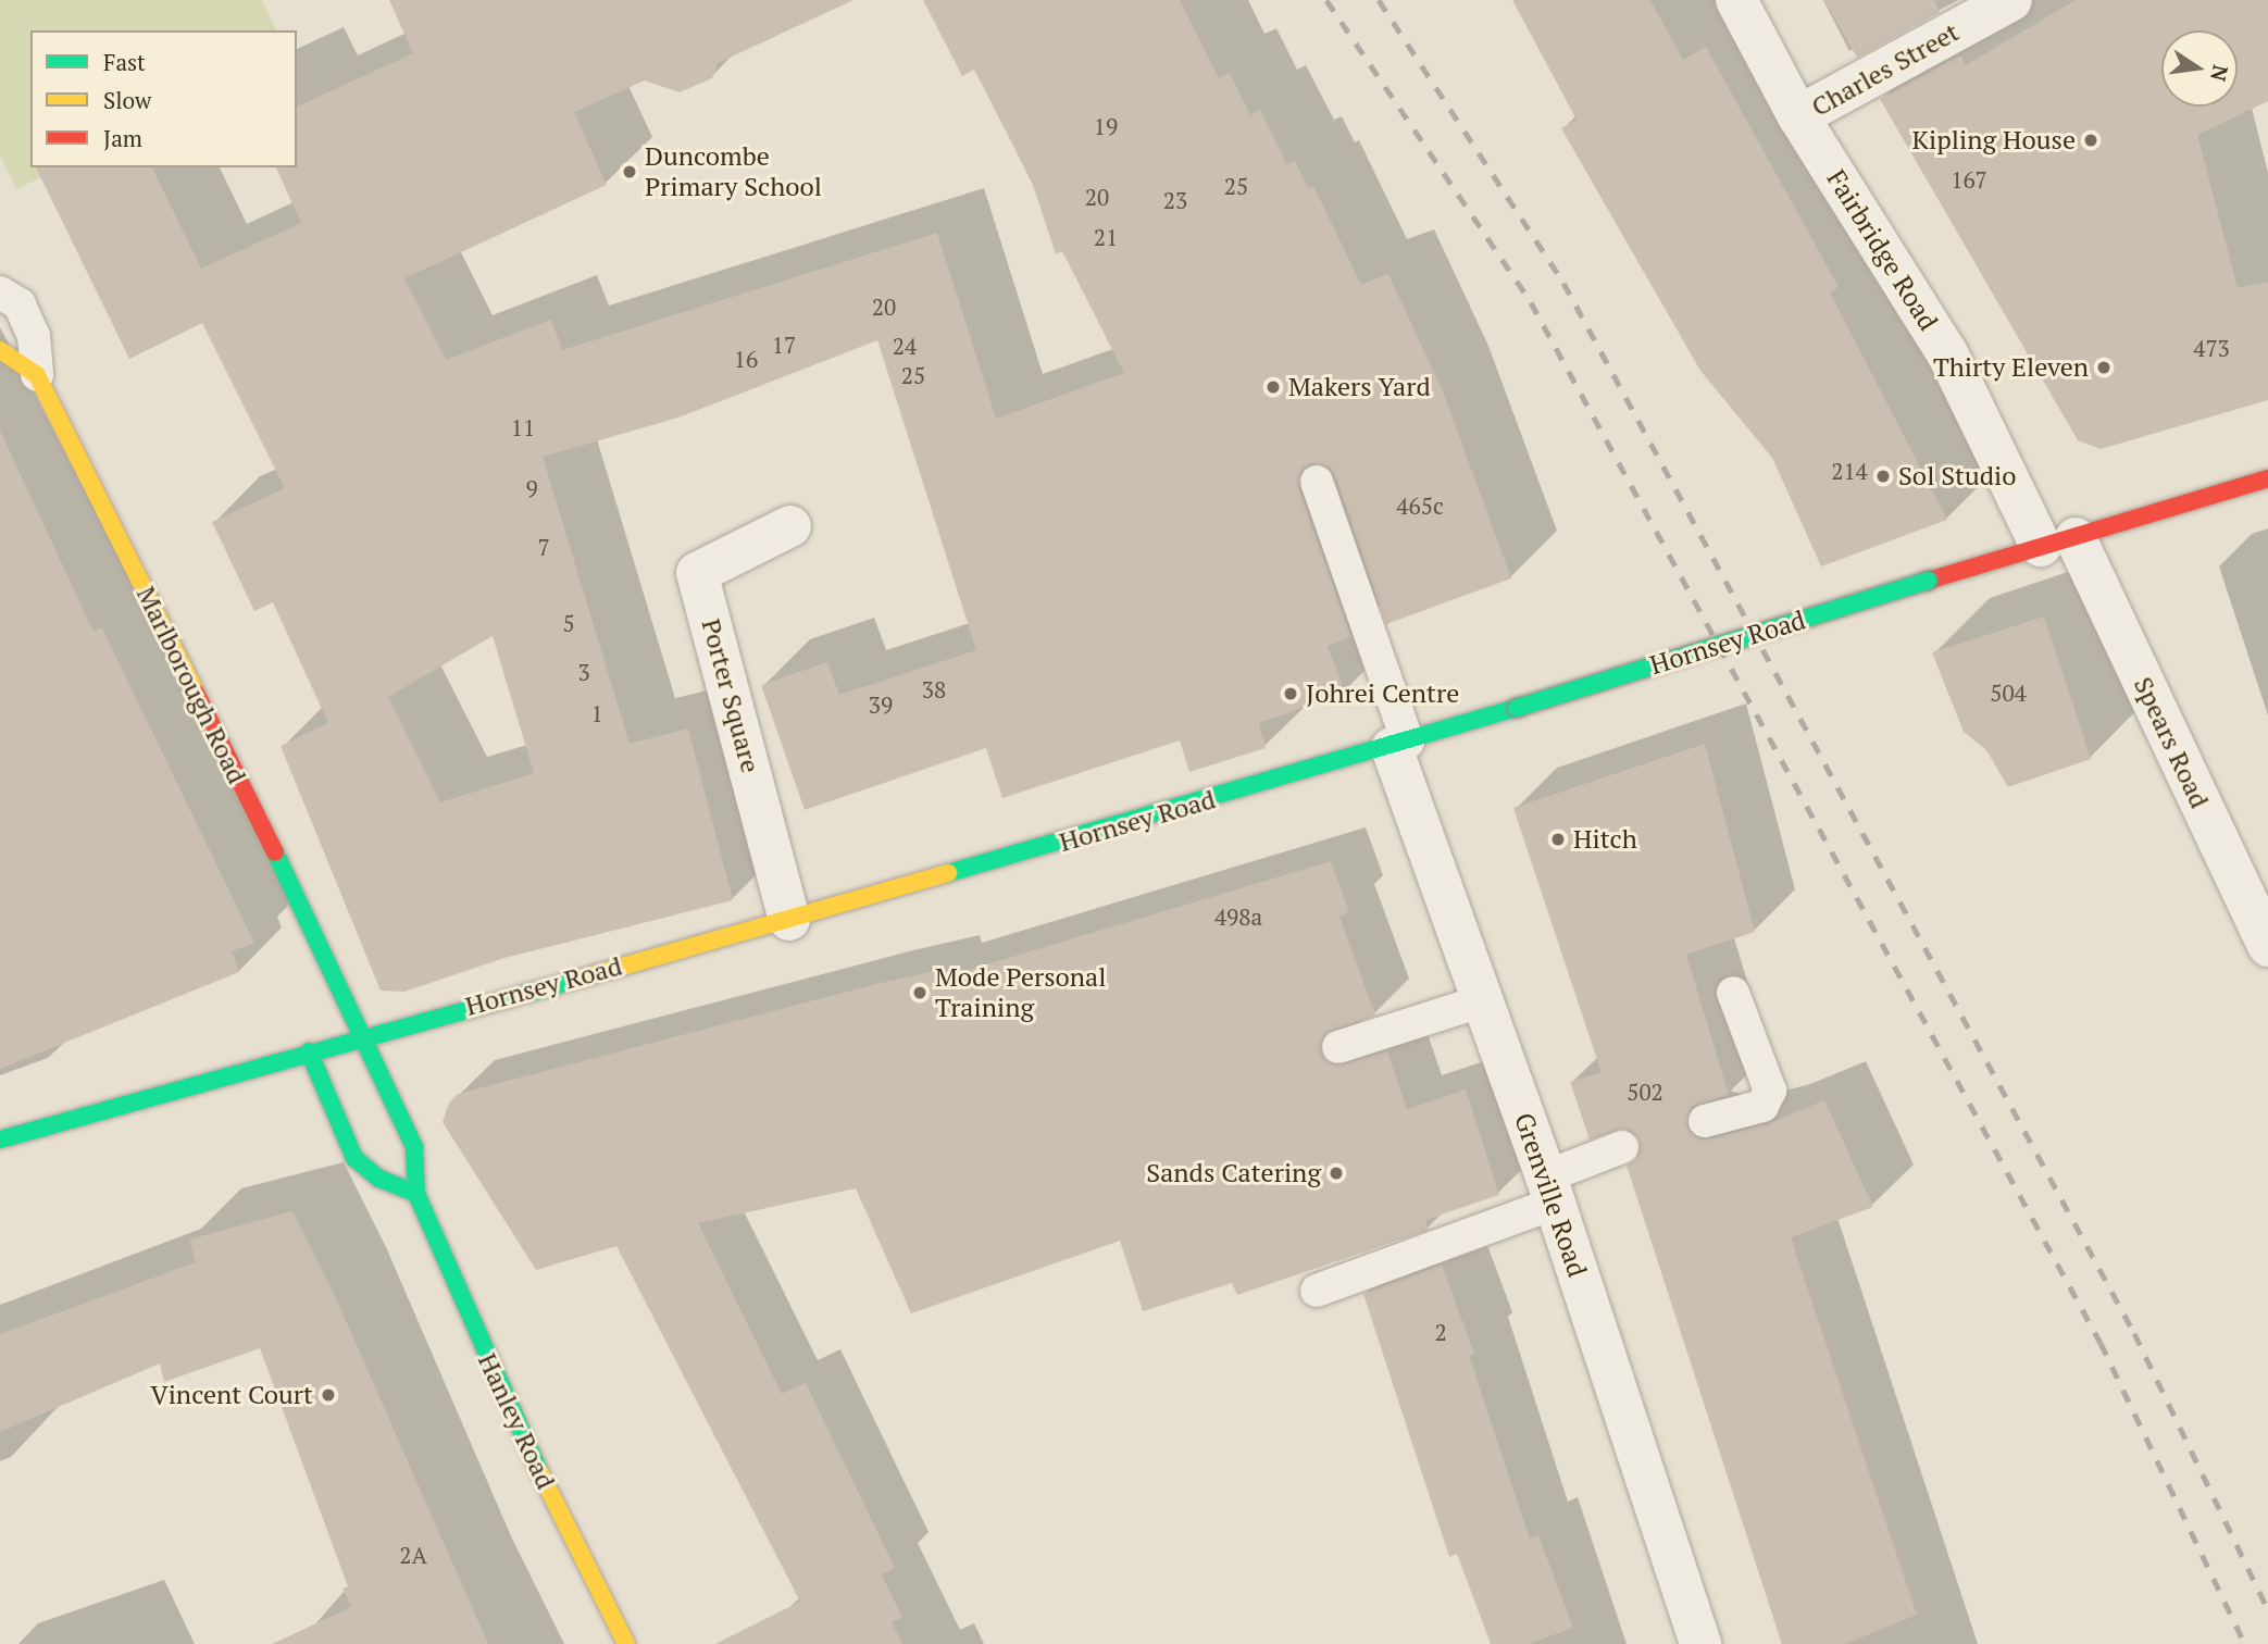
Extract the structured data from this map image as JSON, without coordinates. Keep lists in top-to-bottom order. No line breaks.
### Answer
{"streets":{"main road":["Hornsey Road","Marlborough Road","Hanley Road"],"street":["Charles Street","Fairbridge Road","Porter Square","Spears Road","Grenville Road"]},"crossings":[["Charles Street","Fairbridge Road"],["Fairbridge Road","Hornsey Road"],["Fairbridge Road","Spears Road"],["Hornsey Road","Marlborough Road"],["Hornsey Road","Porter Square"],["Hornsey Road","Spears Road"],["Hornsey Road","Grenville Road"],["Hornsey Road","Hanley Road"],["Marlborough Road","Hanley Road"]],"places":["Kipling House","Duncombe Primary School","Thirty Eleven","Makers Yard","Sol Studio","Johrei Centre","Hitch","Mode Personal Training","Sands Catering","Vincent Court"],"house_numbers":["19","167","25","20","23","21","20","17","24","473","16","25","11","214","9","465c","7","5","3","38","504","39","1","498a","502","2","2A"],"legend":["Fast","Slow","Jam"],"north":"right"}
